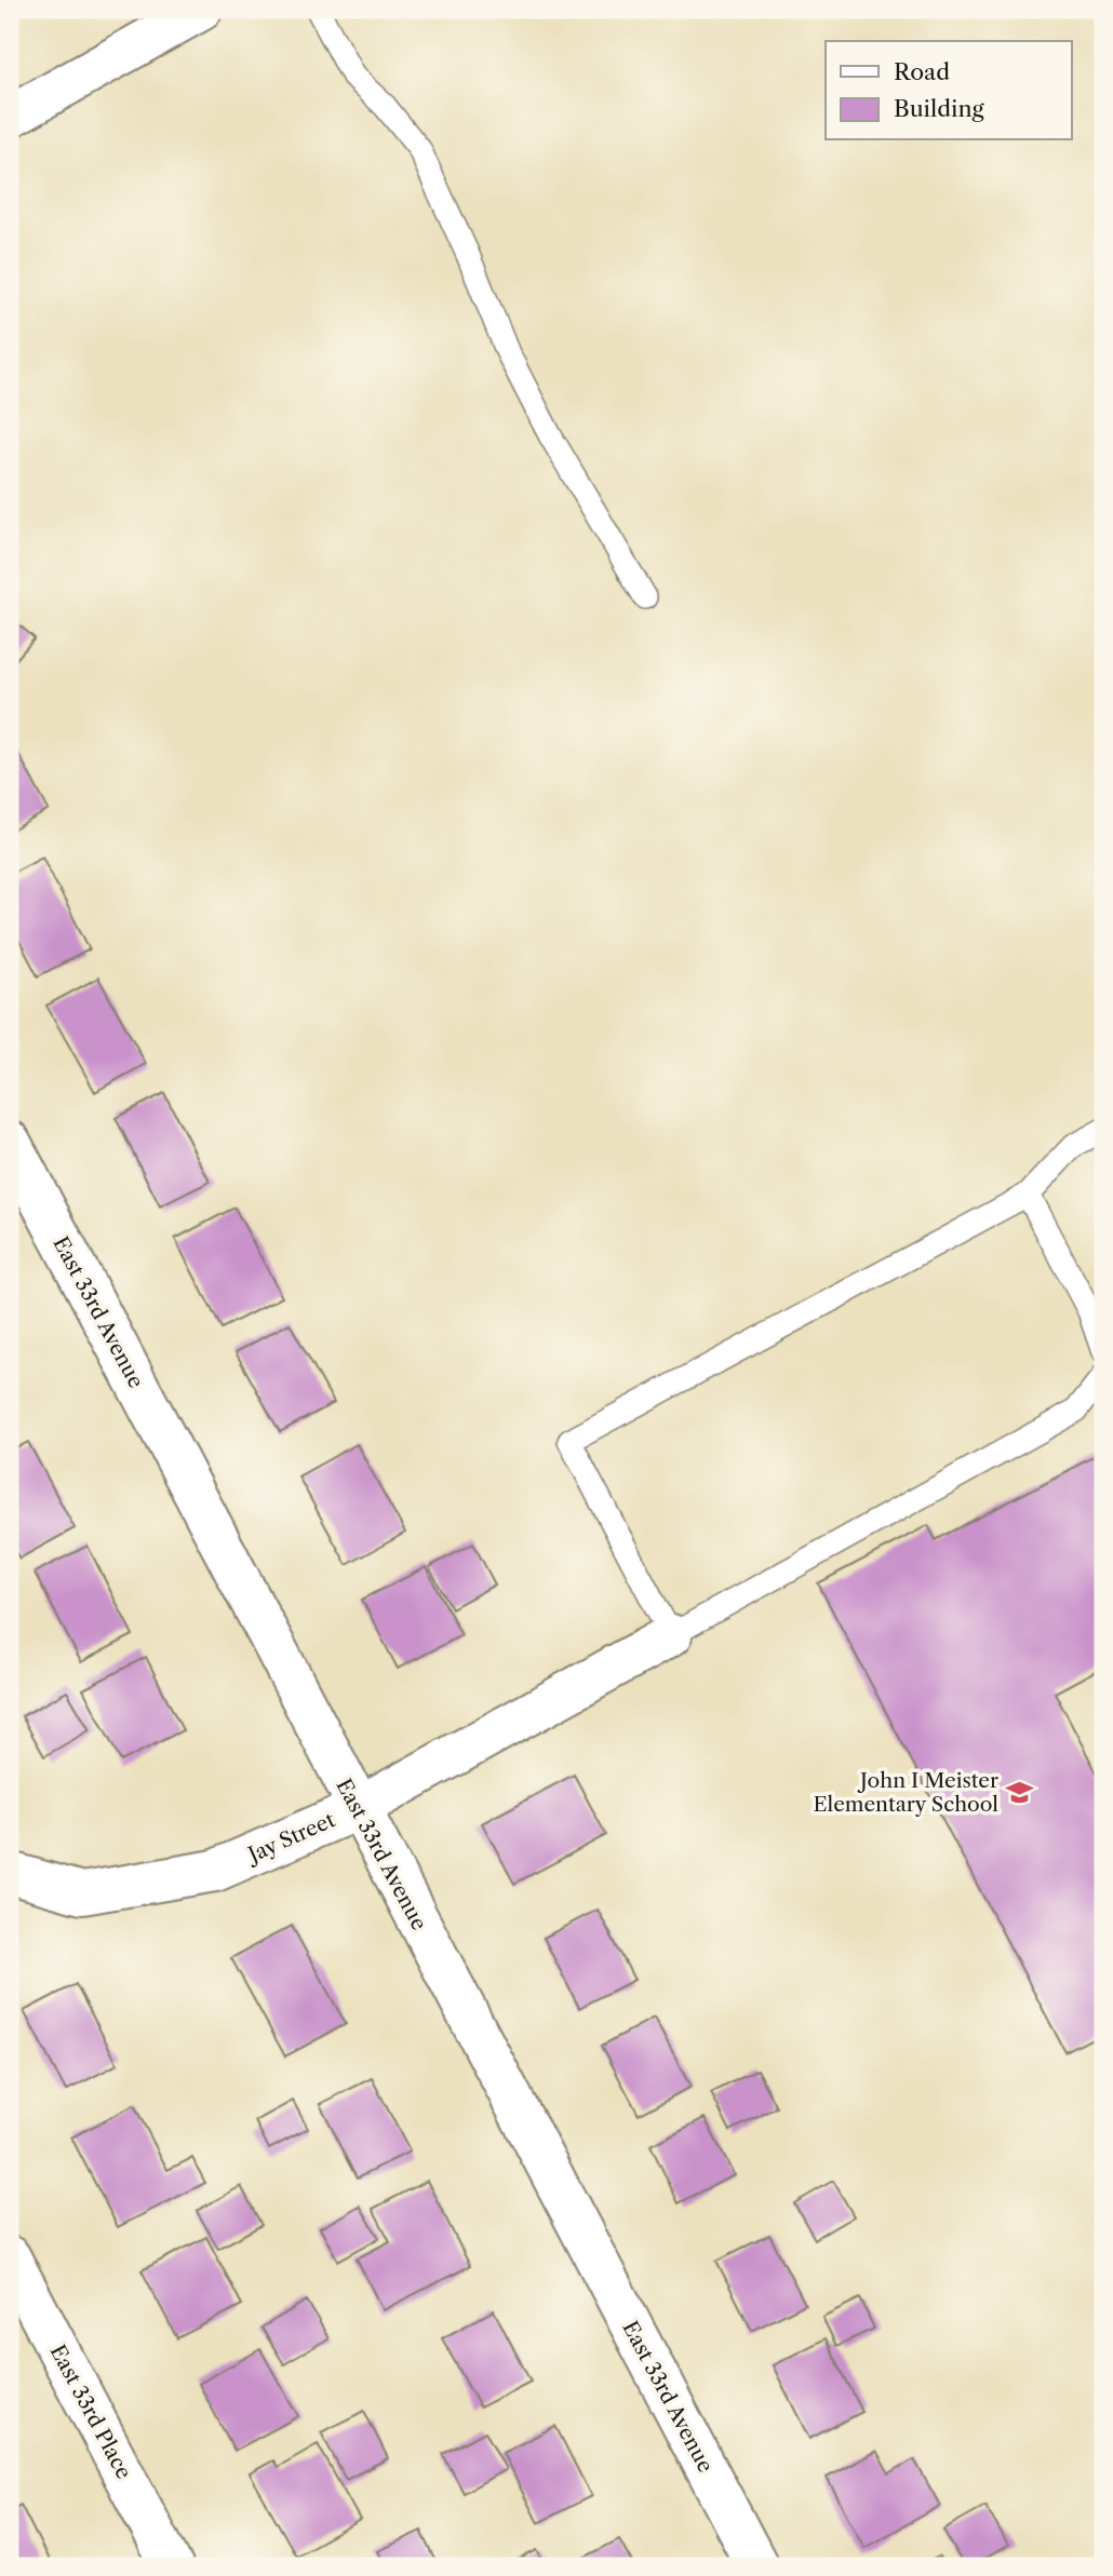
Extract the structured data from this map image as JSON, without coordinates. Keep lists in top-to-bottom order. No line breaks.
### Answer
{"streets":{"street":["East 33rd Avenue","Jay Street","East 33rd Place"]},"crossings":[["East 33rd Avenue","Jay Street"]],"places":{"school or university":["John I Meister Elementary School"]},"legend":["Road","Building"]}
